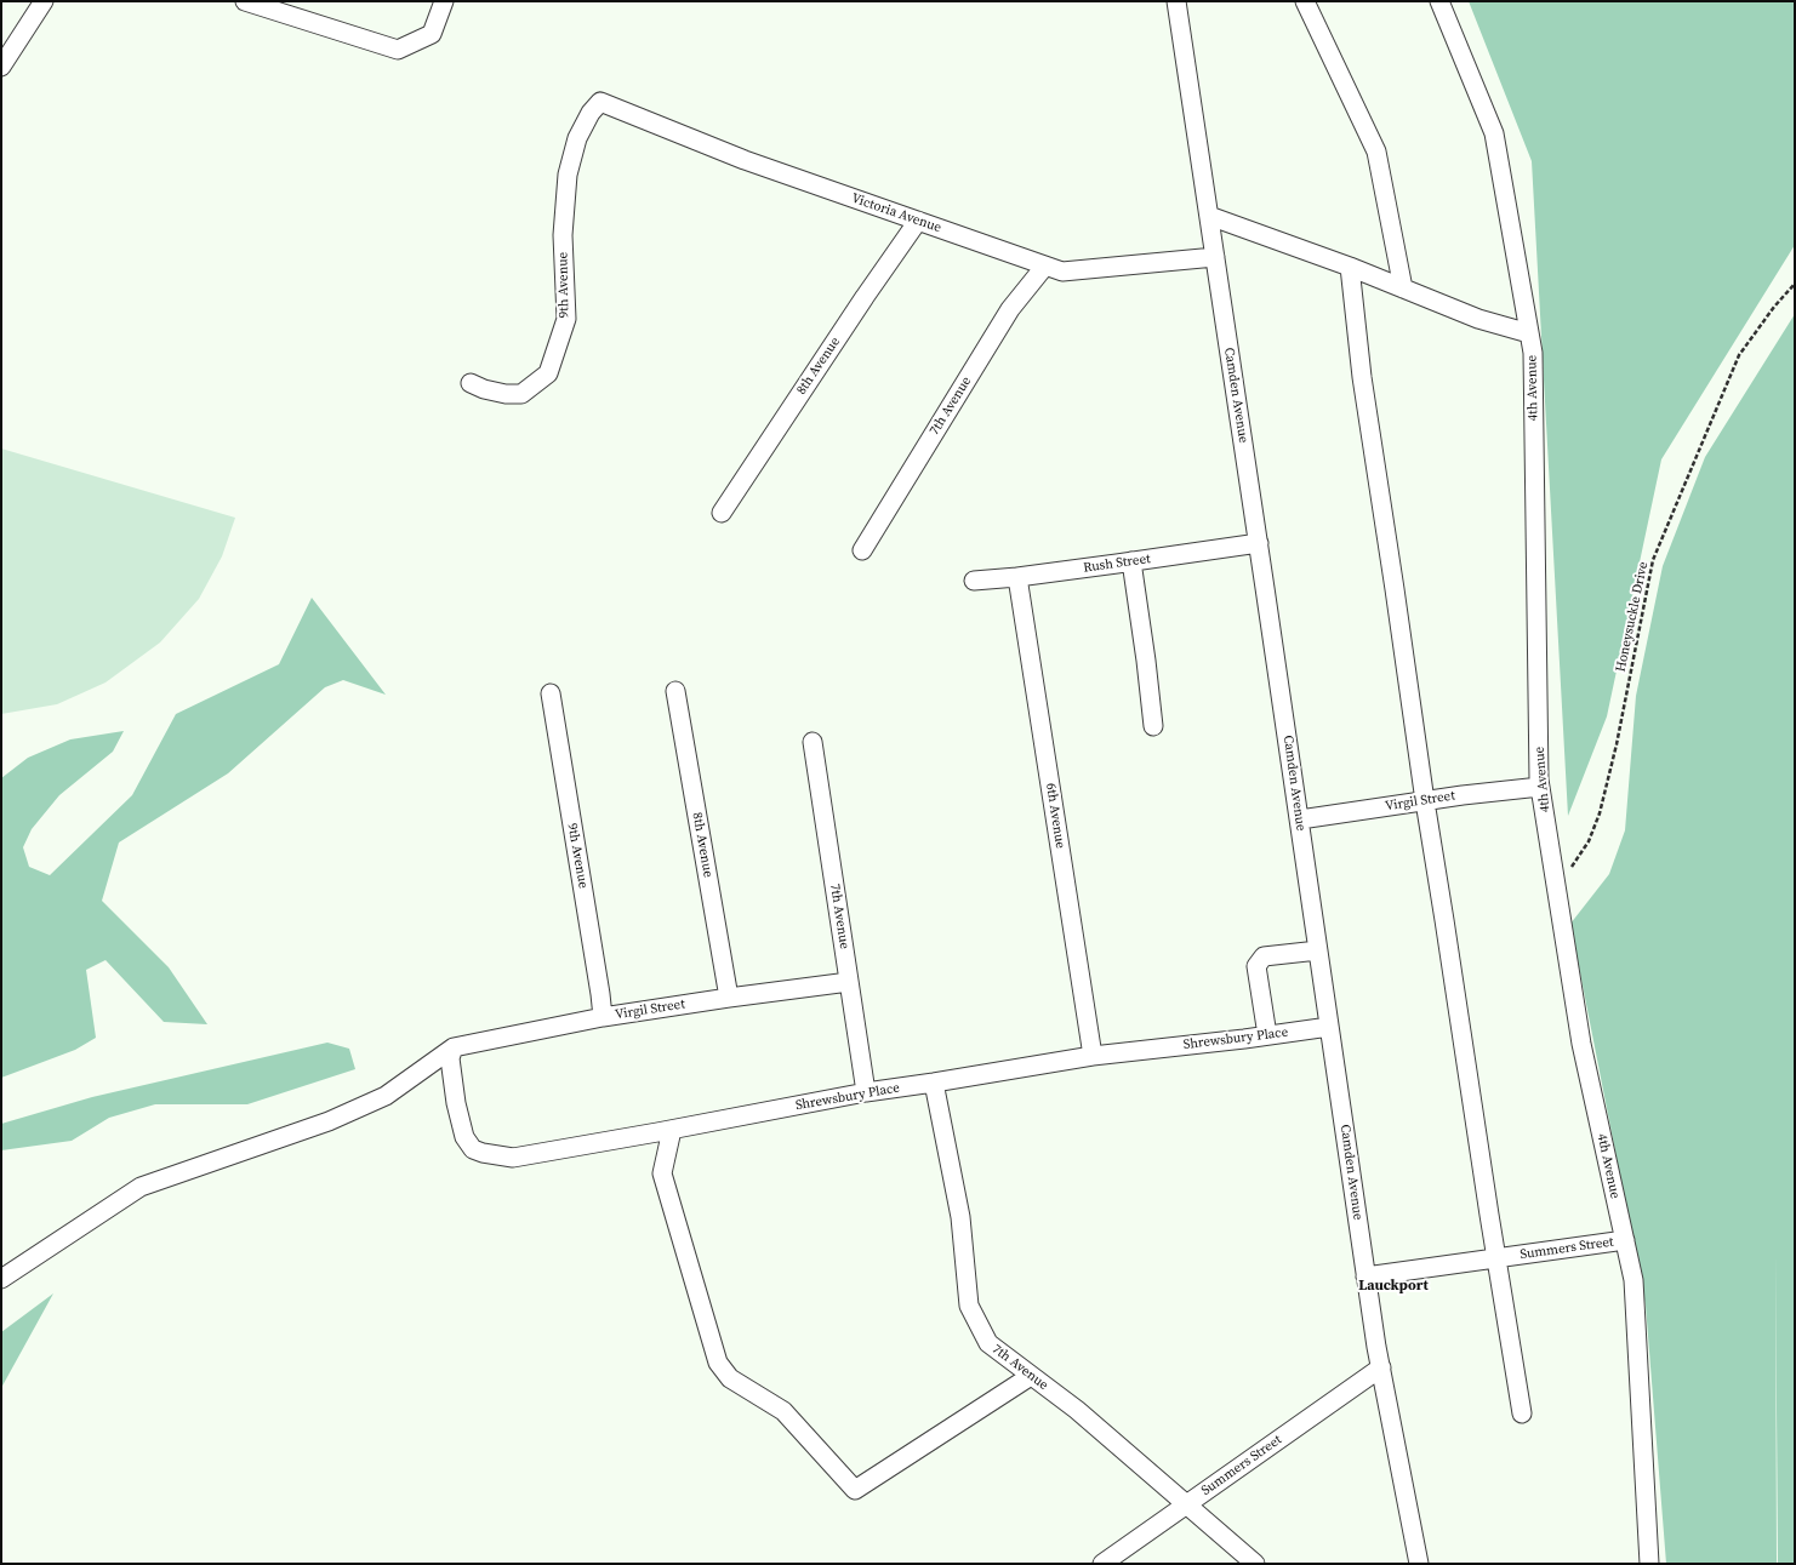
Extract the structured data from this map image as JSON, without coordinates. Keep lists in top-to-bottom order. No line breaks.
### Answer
{"streets":{"street":["Victoria Avenue","9th Avenue","8th Avenue","4th Avenue","Camden Avenue","7th Avenue","Rush Street","Virgil Street","6th Avenue","Shrewsbury Place","Summers Street"],"path":["Honeysuckle Drive"]},"crossings":[["Victoria Avenue","9th Avenue"],["Victoria Avenue","8th Avenue"],["Victoria Avenue","Camden Avenue"],["Victoria Avenue","7th Avenue"],["9th Avenue","Virgil Street"],["8th Avenue","Virgil Street"],["4th Avenue","Honeysuckle Drive"],["4th Avenue","Virgil Street"],["4th Avenue","Summers Street"],["Camden Avenue","Rush Street"],["Camden Avenue","Virgil Street"],["Camden Avenue","Shrewsbury Place"],["Camden Avenue","Summers Street"],["7th Avenue","Virgil Street"],["7th Avenue","Shrewsbury Place"],["7th Avenue","Summers Street"],["Rush Street","6th Avenue"],["Virgil Street","Shrewsbury Place"],["6th Avenue","Shrewsbury Place"]],"districts":["Lauckport"]}
